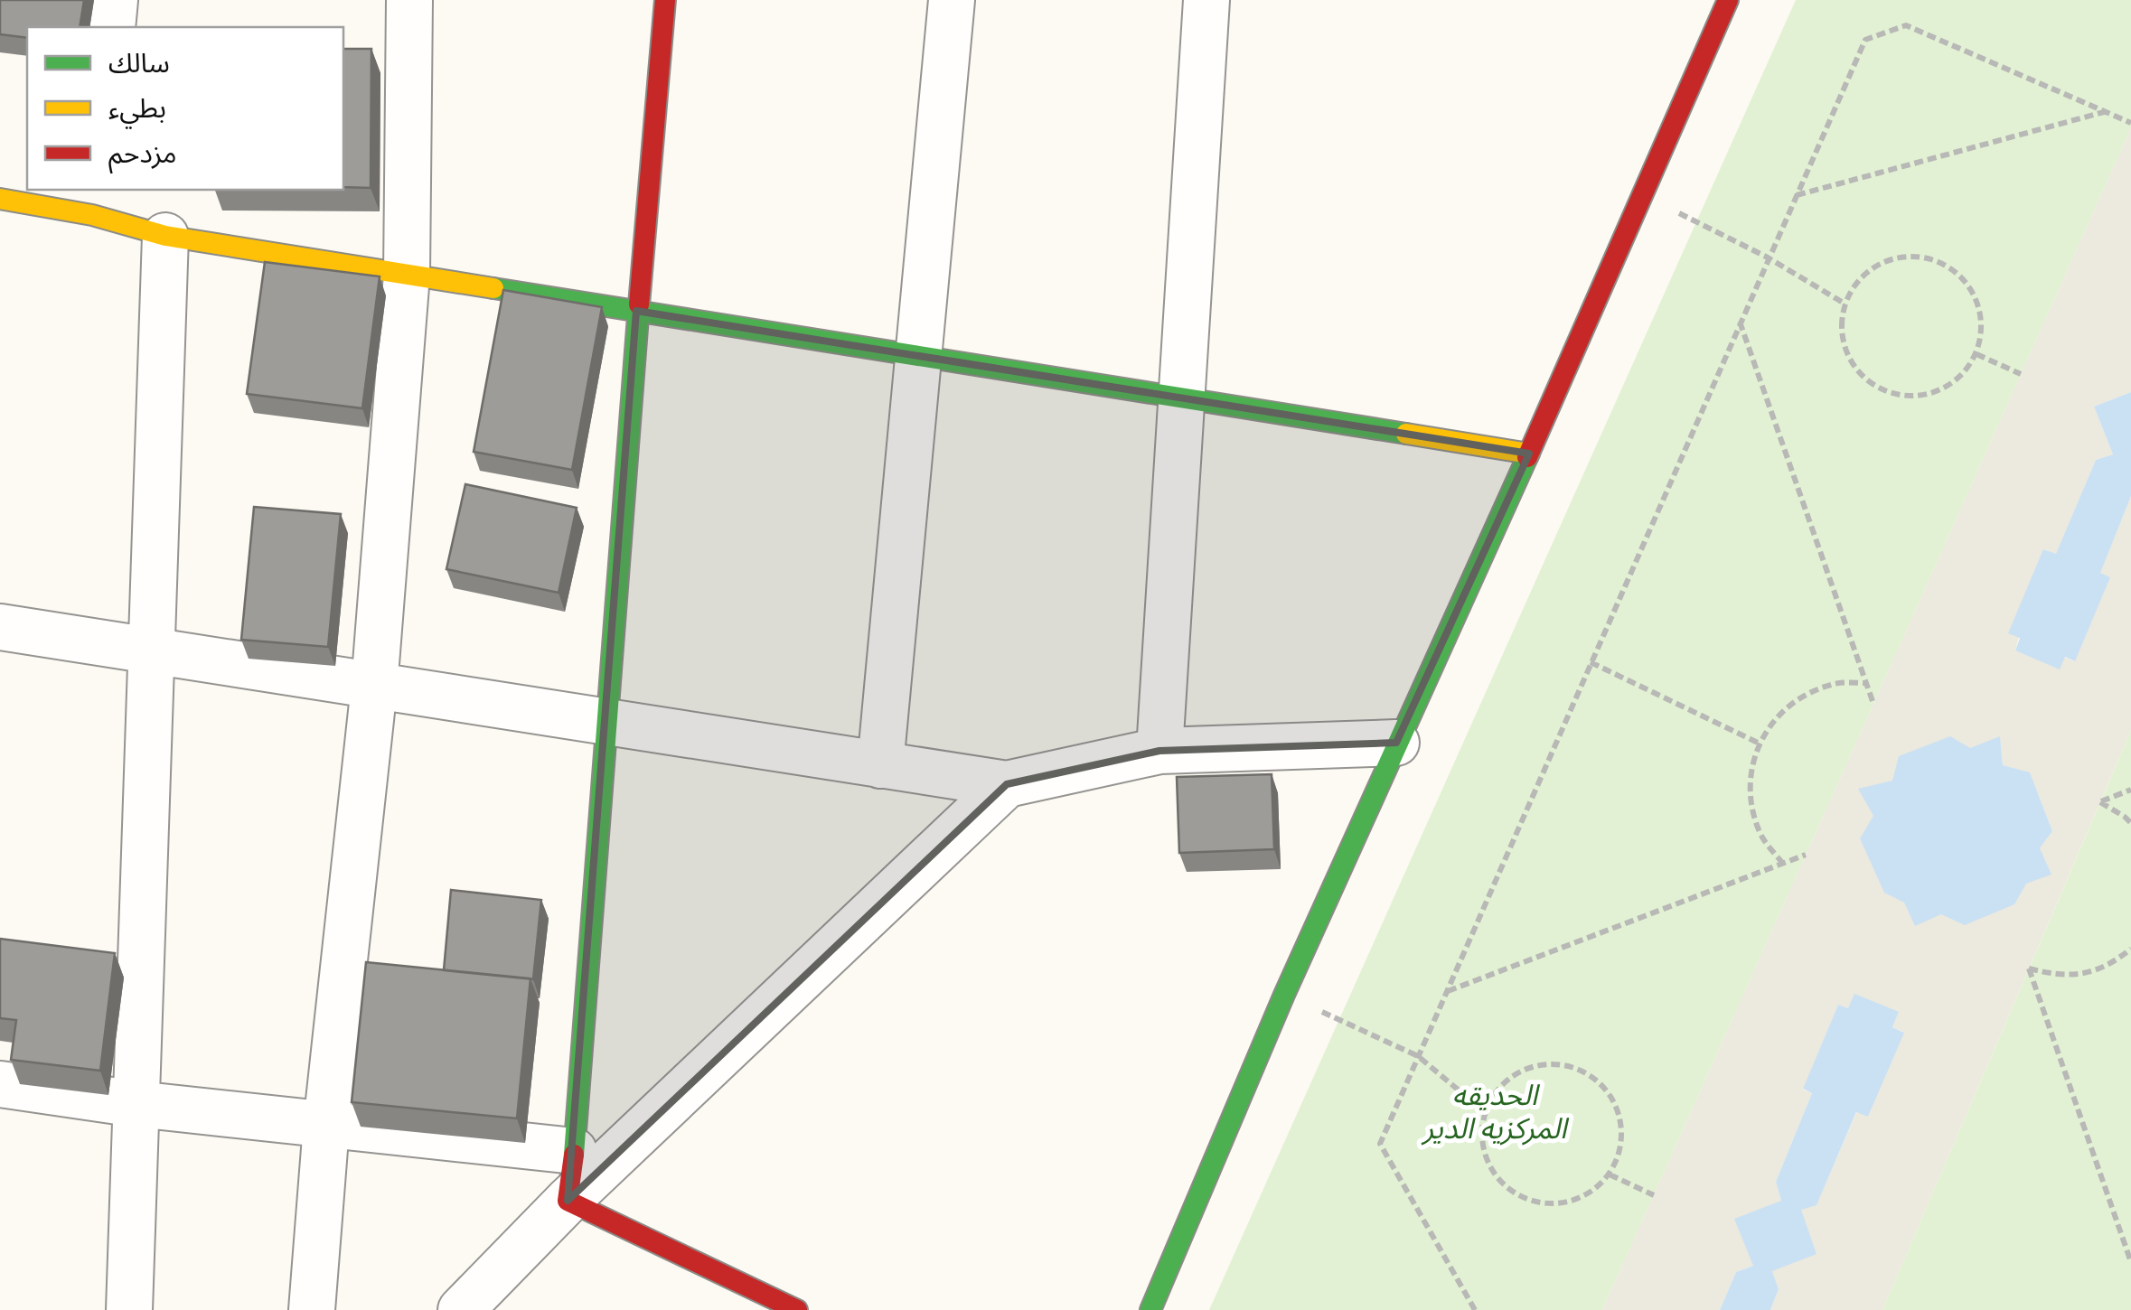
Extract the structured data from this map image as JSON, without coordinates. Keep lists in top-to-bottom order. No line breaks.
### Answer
{"parks":["الحديقه المركزيه الدير"],"legend":["سالك","بطيء","مزدحم"]}
